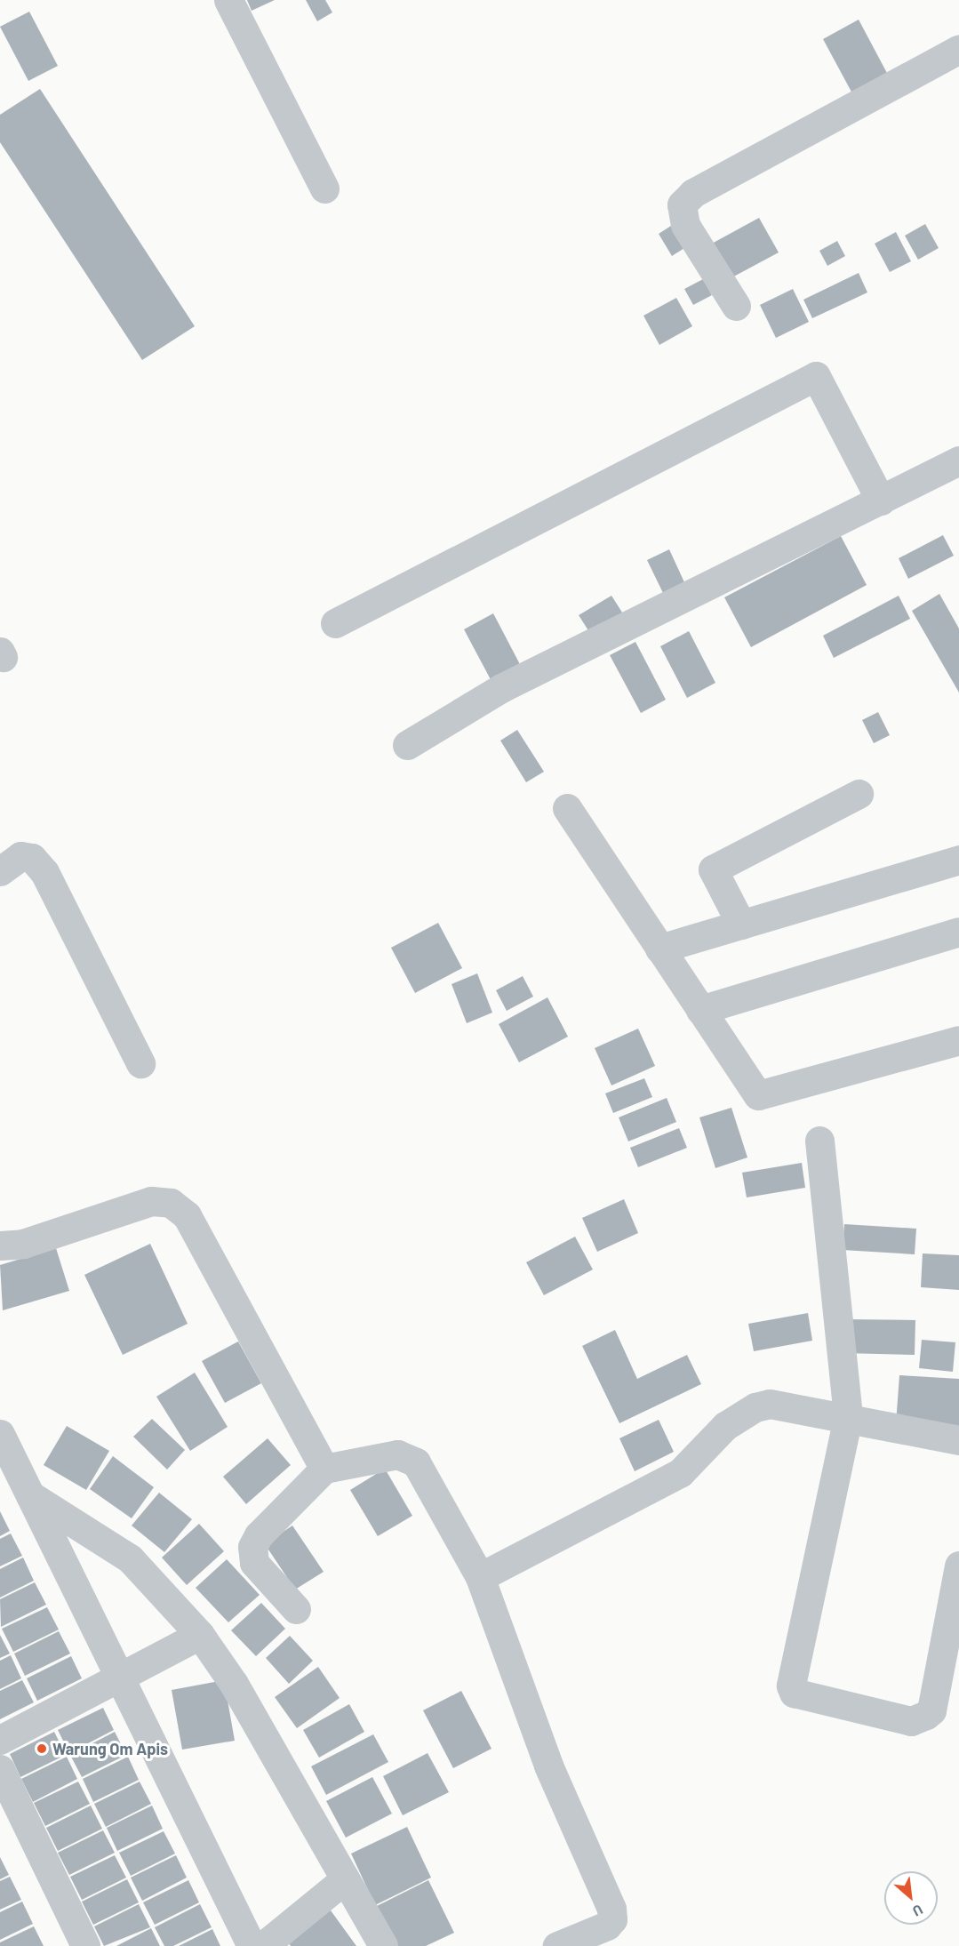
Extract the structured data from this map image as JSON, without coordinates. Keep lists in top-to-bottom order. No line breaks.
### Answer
{"places":["Warung Om Apis"],"north":"bottom right"}
